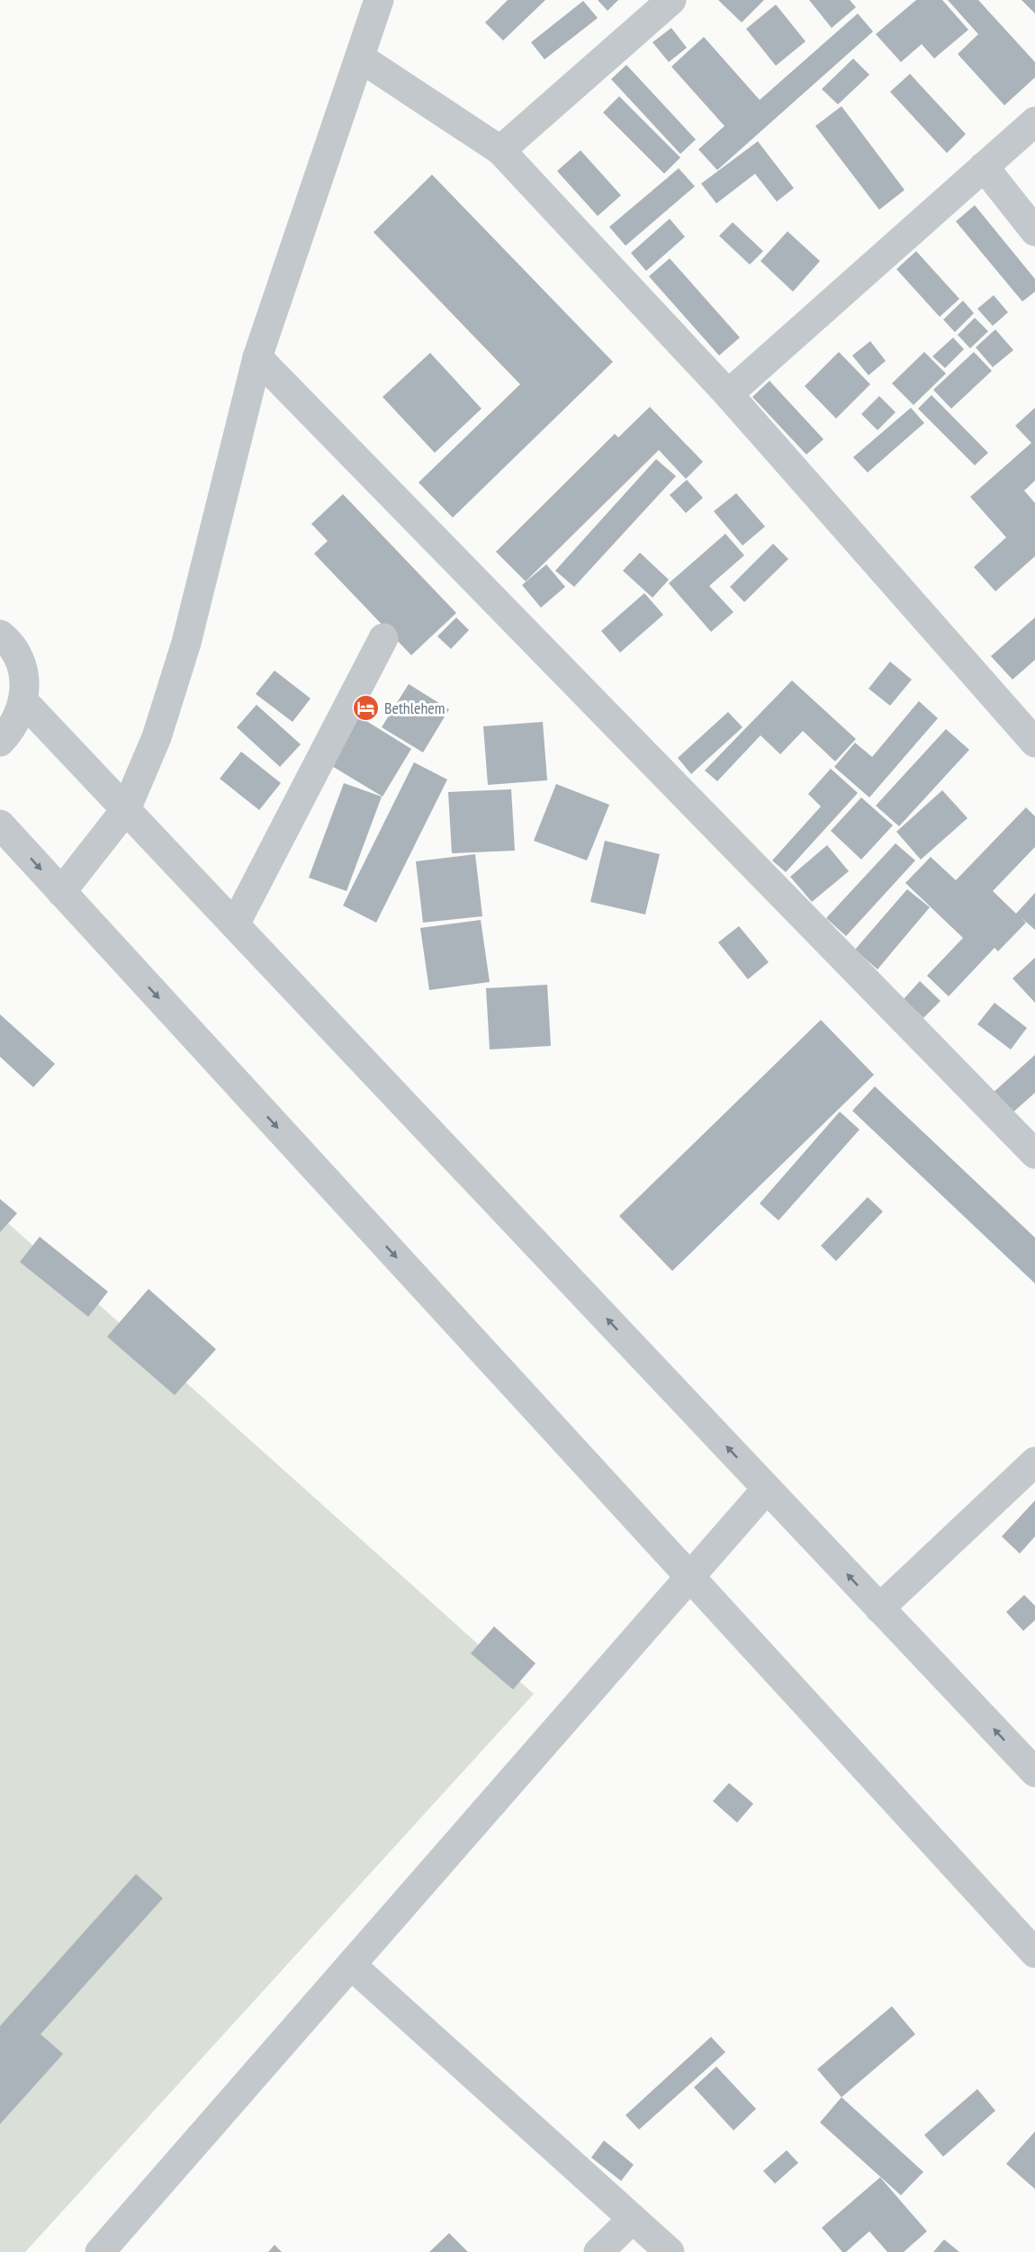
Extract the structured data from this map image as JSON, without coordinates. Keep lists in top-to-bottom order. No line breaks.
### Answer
{"places":{"hotel":["Bethlehem"]}}
